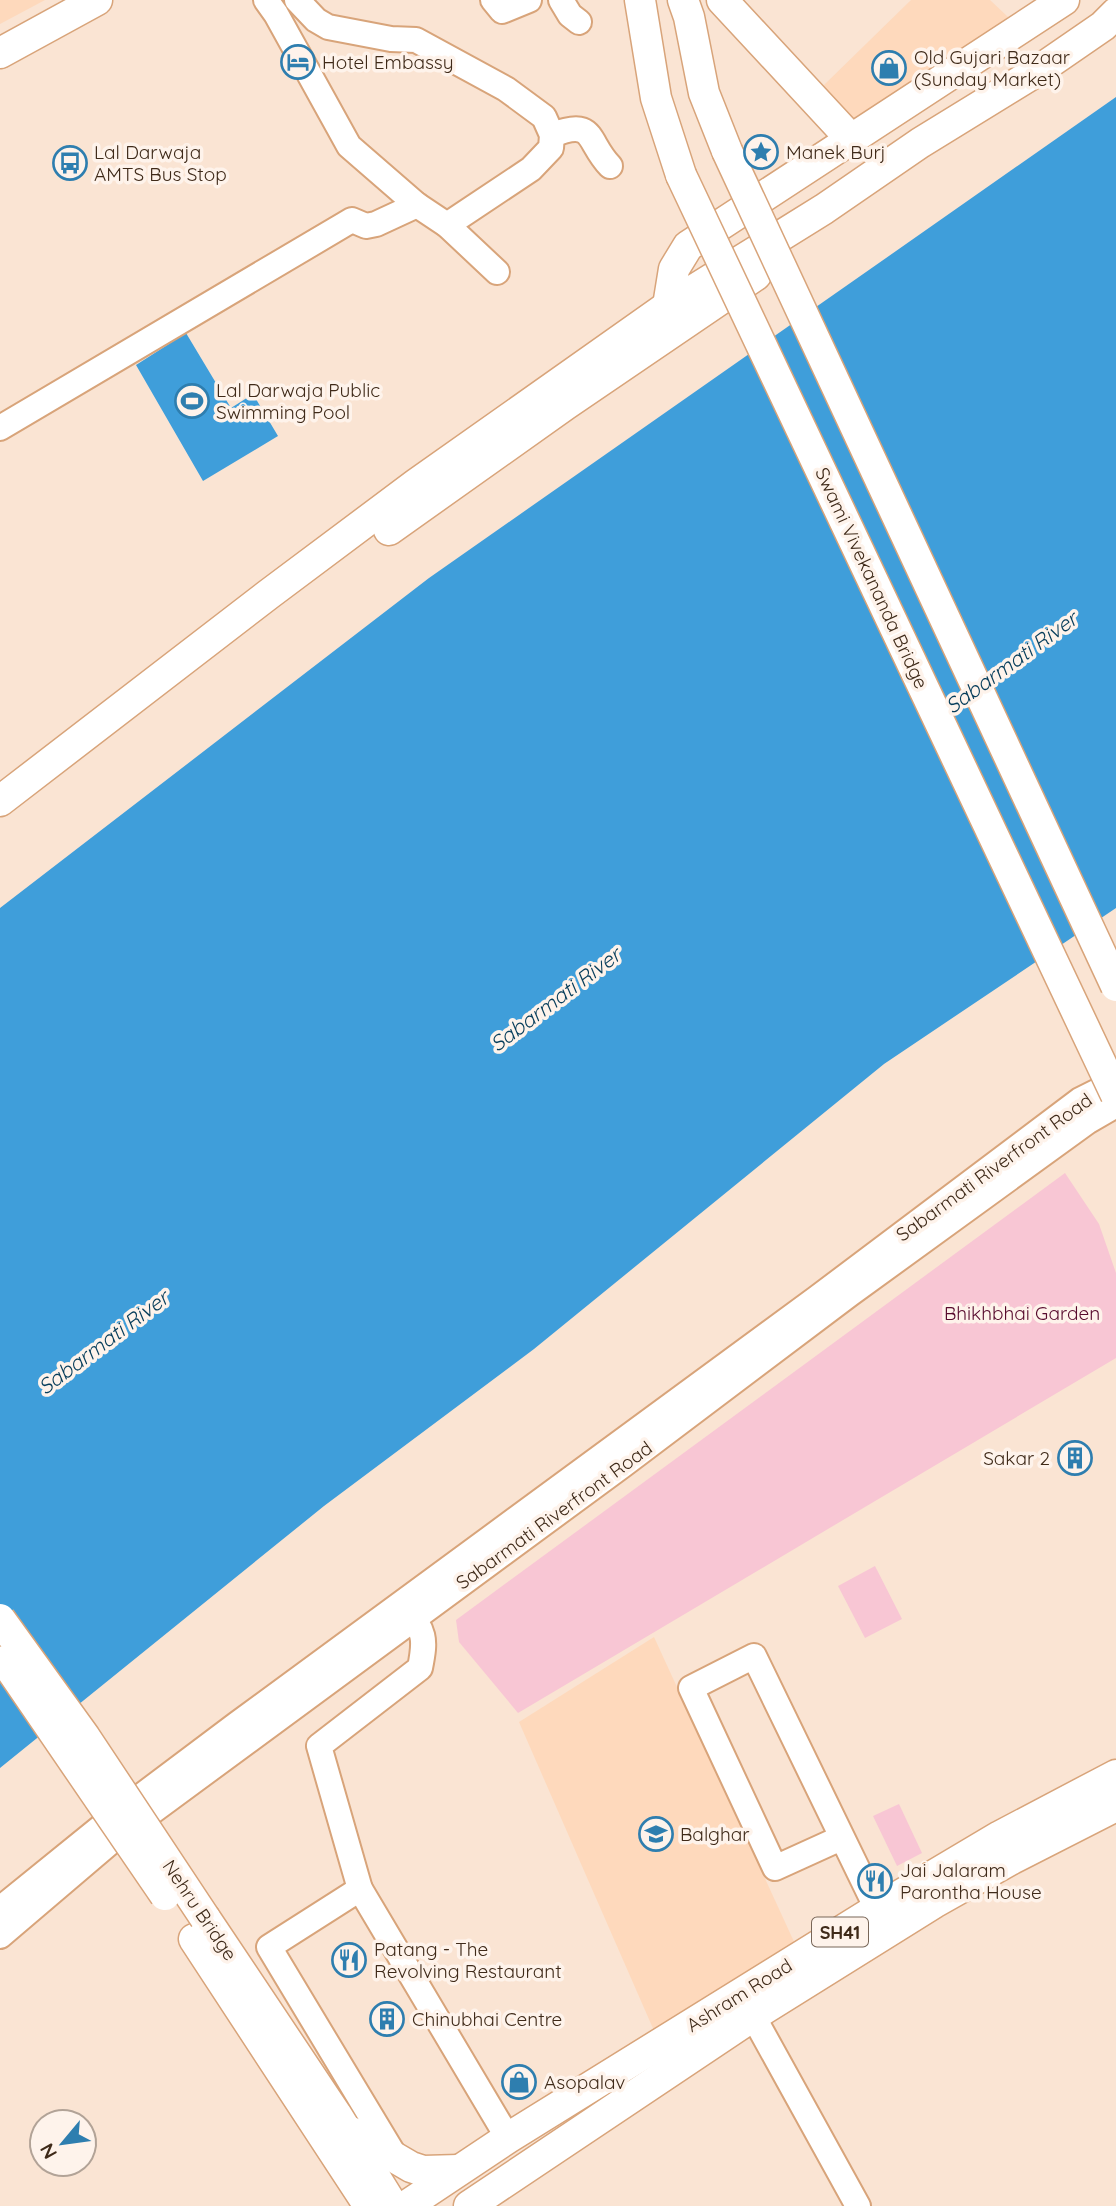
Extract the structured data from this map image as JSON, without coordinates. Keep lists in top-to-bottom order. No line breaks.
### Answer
{"streets":{"main road":["Swami Vivekananda Bridge","Nehru Bridge","SH41","Ashram Road"],"street":["Sabarmati Riverfront Road"]},"water":["Sabarmati River"],"parks":["Bhikhbhai Garden"],"places":{"hotel":["Hotel Embassy"],"shop":["Old Gujari Bazaar (Sunday Market)","Asopalav"],"place":["Manek Burj"],"bus stop":["Lal Darwaja AMTS Bus Stop"],"sports":["Lal Darwaja Public Swimming Pool"],"building":["Sakar 2","Chinubhai Centre"],"school or university":["Balghar"],"restaurant":["Jai Jalaram Parontha House","Patang - The Revolving Restaurant"]},"north":"bottom left"}
